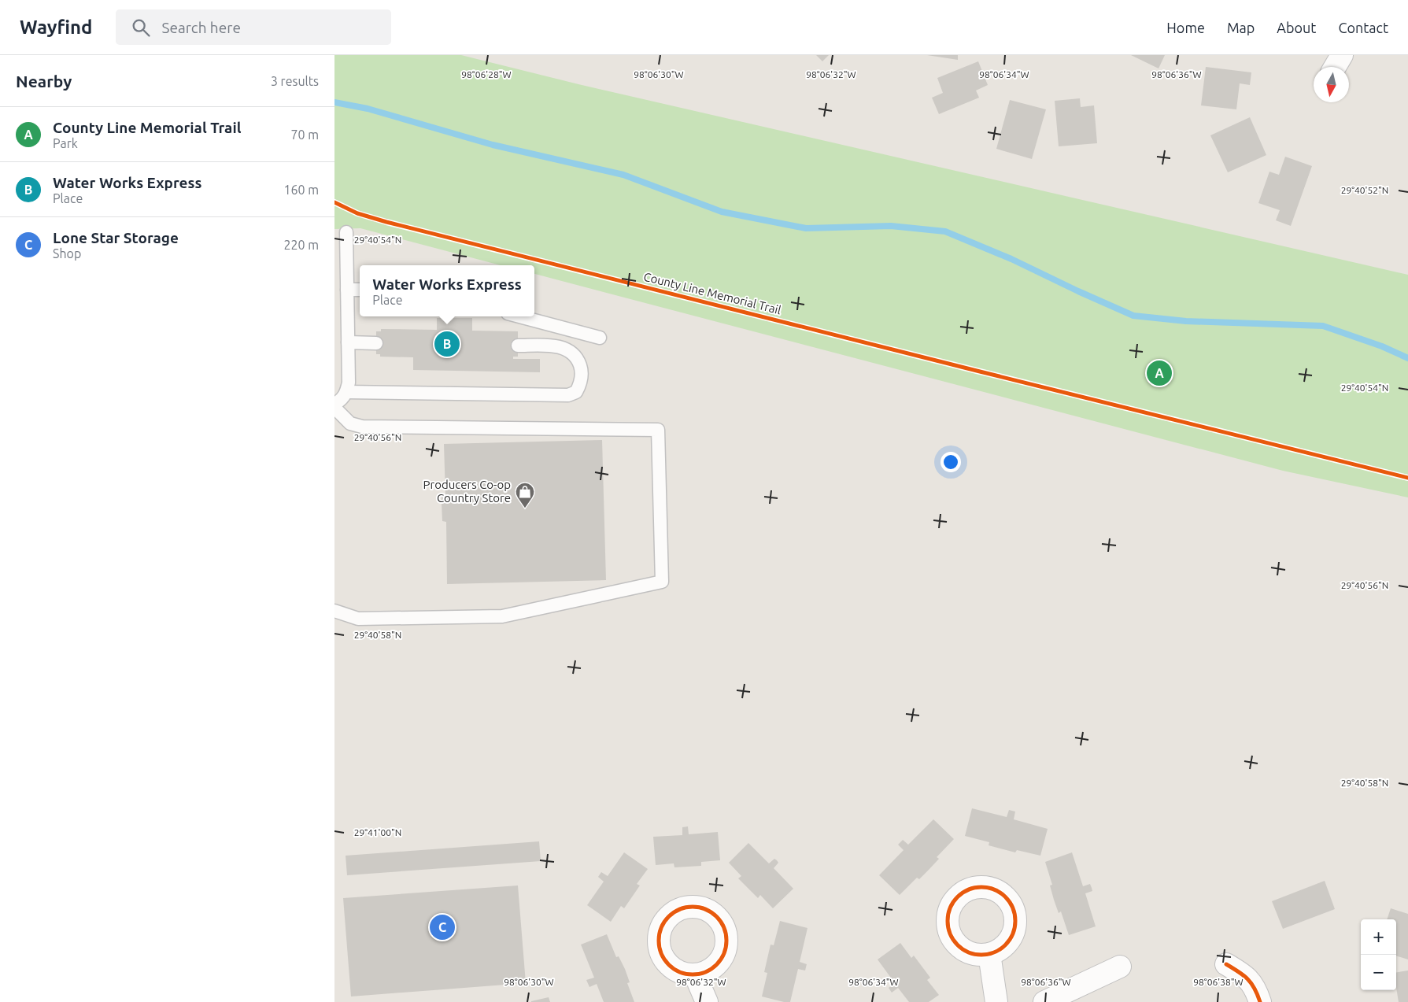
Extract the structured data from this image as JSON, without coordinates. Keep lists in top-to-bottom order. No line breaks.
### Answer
{"streets":{"cycle path":["County Line Memorial Trail"]},"places":{"shop":["Producers Co-op Country Store"]},"north":"bottom","page":{"header":"Wayfind","search":"Search here","nav":["Home","Map","About","Contact"],"heading":["Nearby","3 results"],"list":[{"mark":"A","name":"County Line Memorial Trail","note":"Park","value":"70 m"},{"mark":"B","name":"Water Works Express","note":"Place","value":"160 m"},{"mark":"C","name":"Lone Star Storage","note":"Shop","value":"220 m"}],"popup":["Water Works Express","Place"],"pins":["B","A","C"],"map_buttons":["+","−"]},"coordinates":["98°06'28\"W","98°06'30\"W","98°06'32\"W","98°06'34\"W","98°06'36\"W","29°40'52\"N","29°40'54\"N","29°40'56\"N","29°40'58\"N","29°41'00\"N","98°06'38\"W"]}
